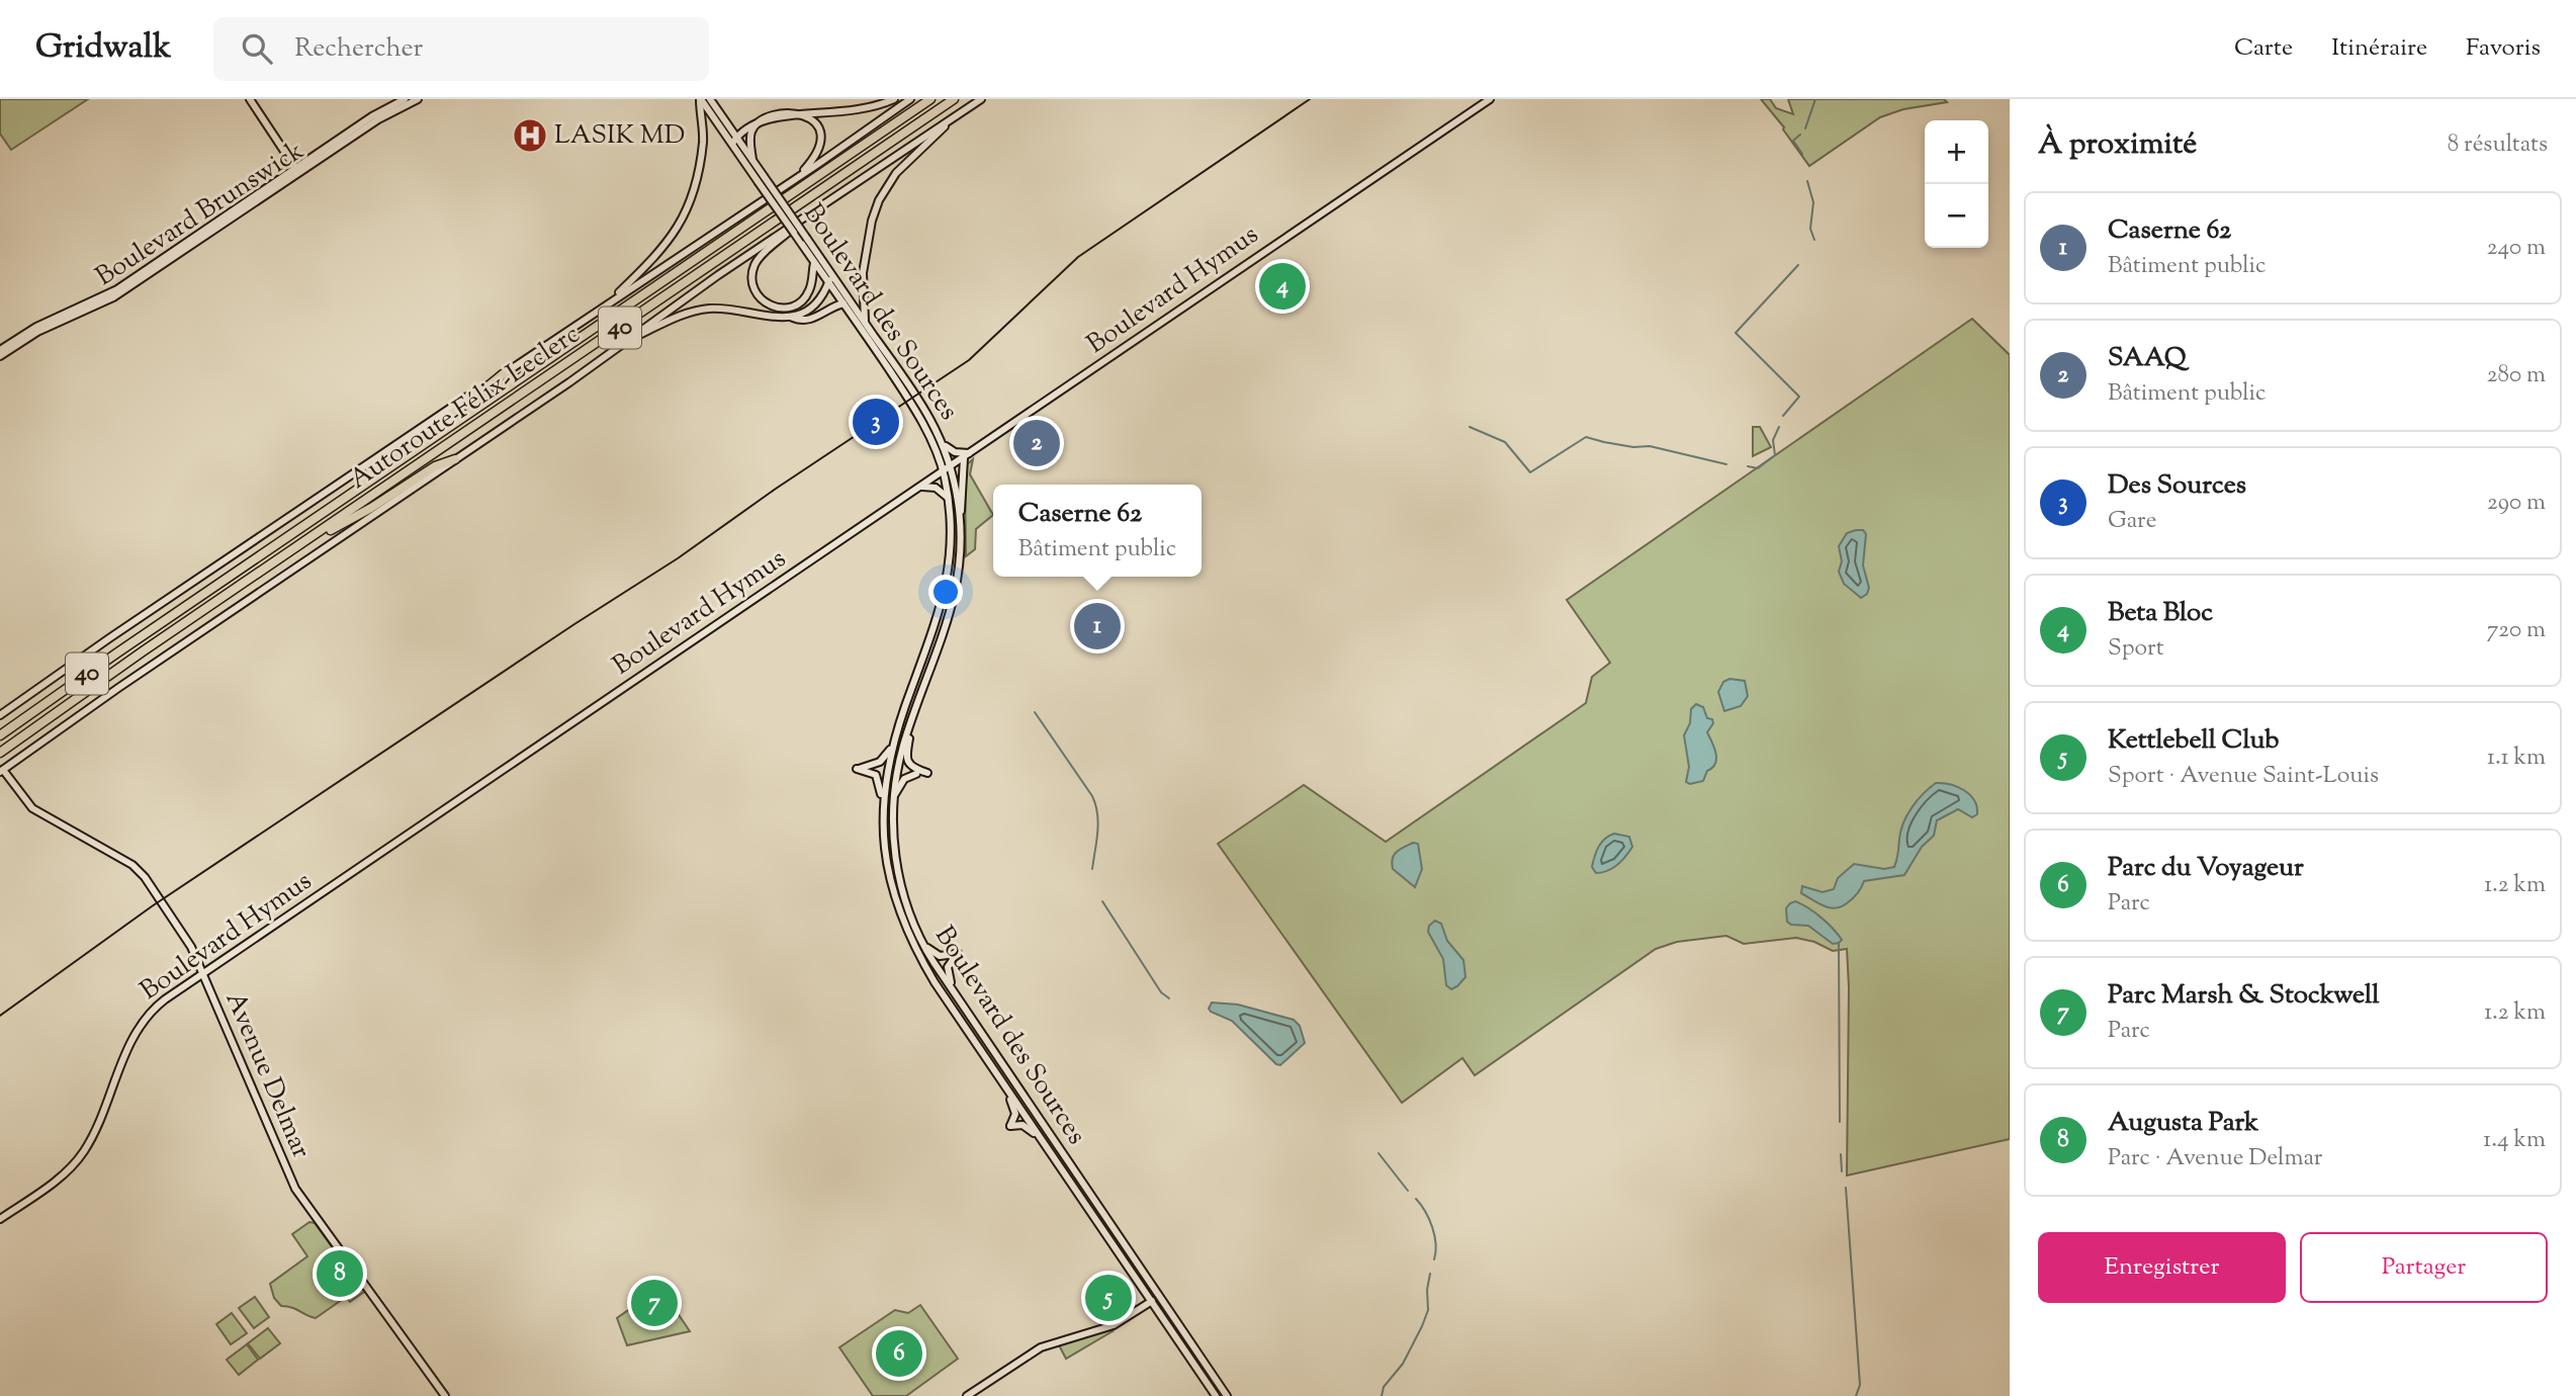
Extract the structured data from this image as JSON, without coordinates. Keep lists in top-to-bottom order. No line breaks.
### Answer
{"streets":{"highway":["40","Autoroute Félix-Leclerc"],"main road":["Boulevard Brunswick","Boulevard Hymus","Boulevard des Sources","Avenue Delmar"]},"crossings":[["Boulevard Hymus","Boulevard des Sources"],["Boulevard Hymus","Avenue Delmar"]],"places":{"hospital":["LASIK MD"]},"page":{"header":"Gridwalk","search":"Rechercher","nav":["Carte","Itinéraire","Favoris"],"heading":["À proximité","8 résultats"],"map_buttons":["+","−"],"list":[{"mark":"1","name":"Caserne 62","note":"Bâtiment public","value":"240 m"},{"mark":"2","name":"SAAQ","note":"Bâtiment public","value":"280 m"},{"mark":"3","name":"Des Sources","note":"Gare","value":"290 m"},{"mark":"4","name":"Beta Bloc","note":"Sport","value":"720 m"},{"mark":"5","name":"Kettlebell Club","note":"Sport · Avenue Saint-Louis","value":"1.1 km"},{"mark":"6","name":"Parc du Voyageur","note":"Parc","value":"1.2 km"},{"mark":"7","name":"Parc Marsh & Stockwell","note":"Parc","value":"1.2 km"},{"mark":"8","name":"Augusta Park","note":"Parc · Avenue Delmar","value":"1.4 km"}],"pins":["4","3","2","1","8","5","7","6"],"popup":["Caserne 62","Bâtiment public"],"buttons":["Enregistrer","Partager"]}}
